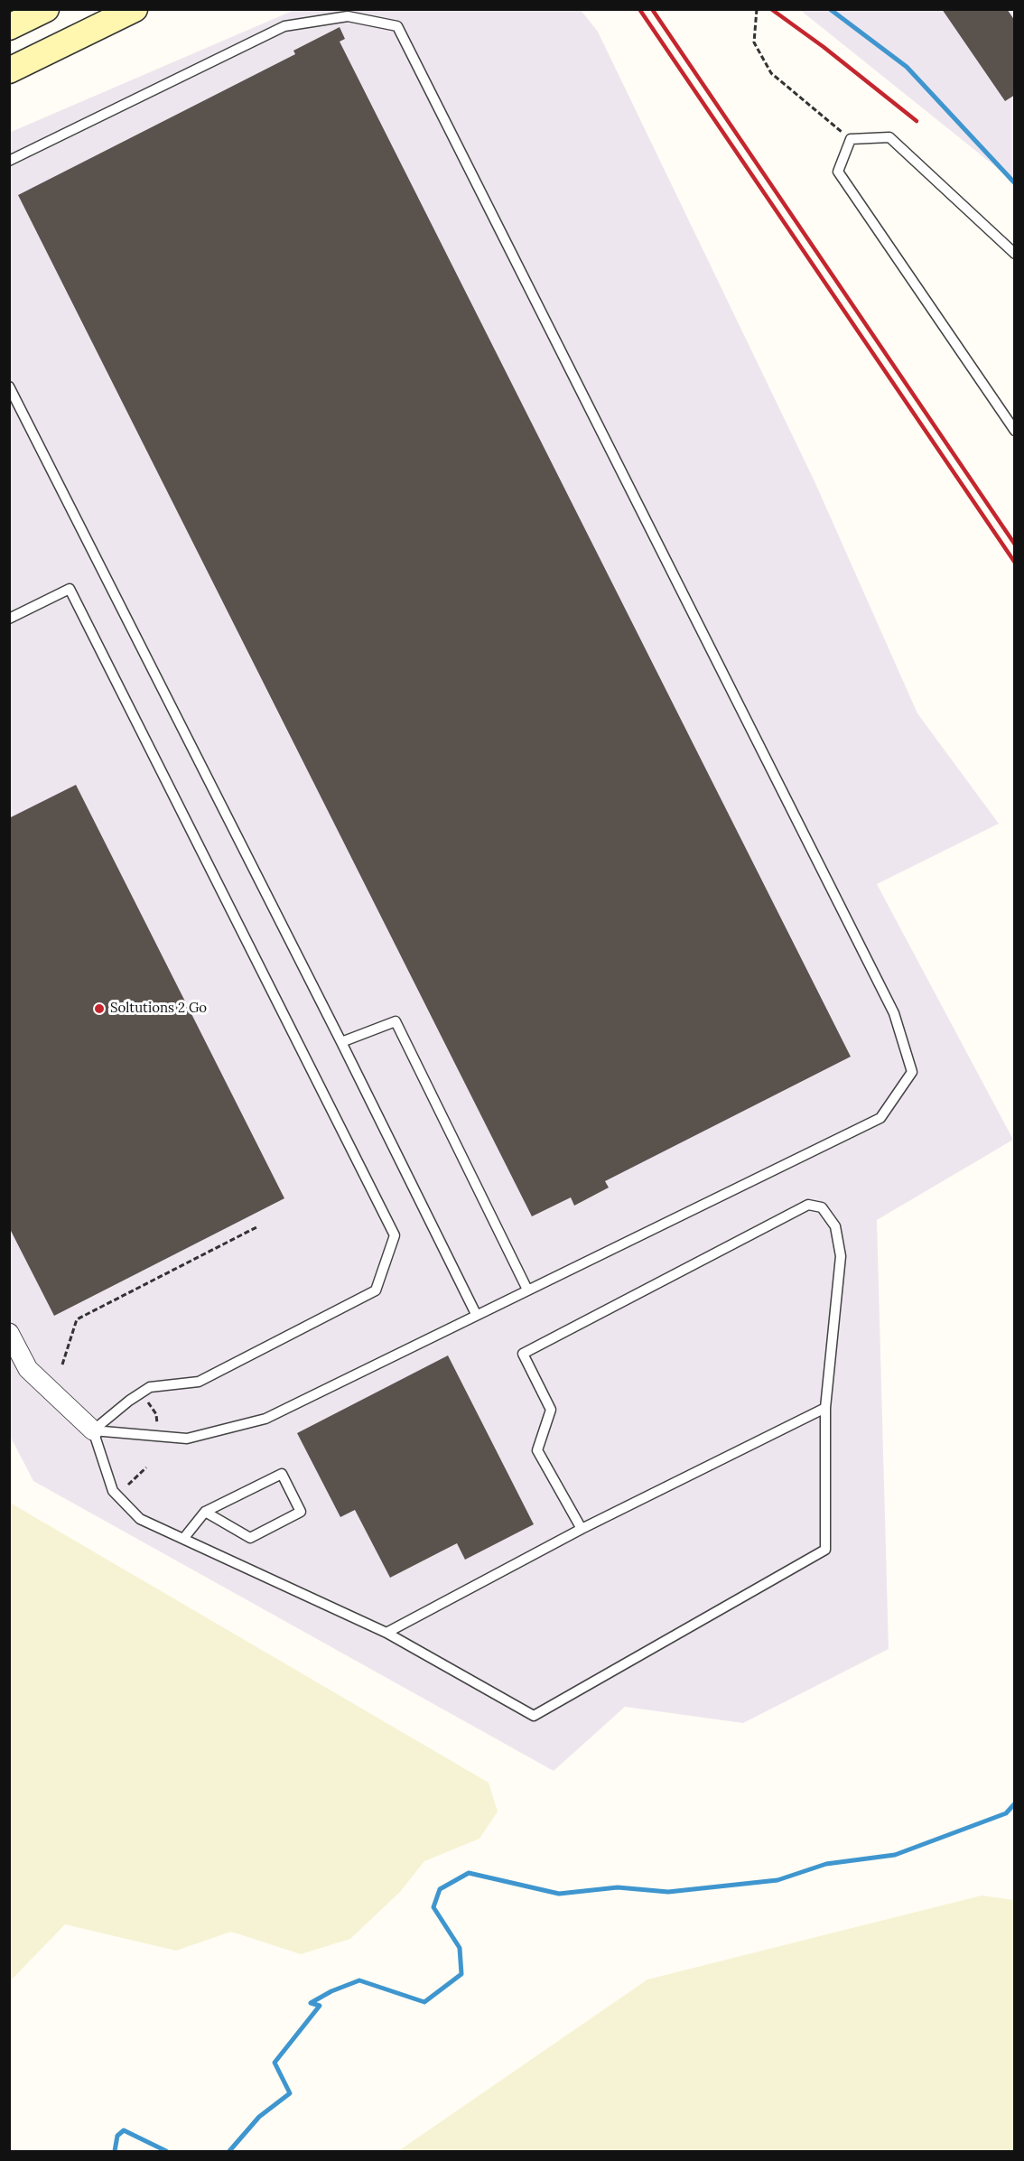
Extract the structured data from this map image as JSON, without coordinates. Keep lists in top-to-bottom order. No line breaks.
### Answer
{"places":["Soltutions 2 Go"]}
